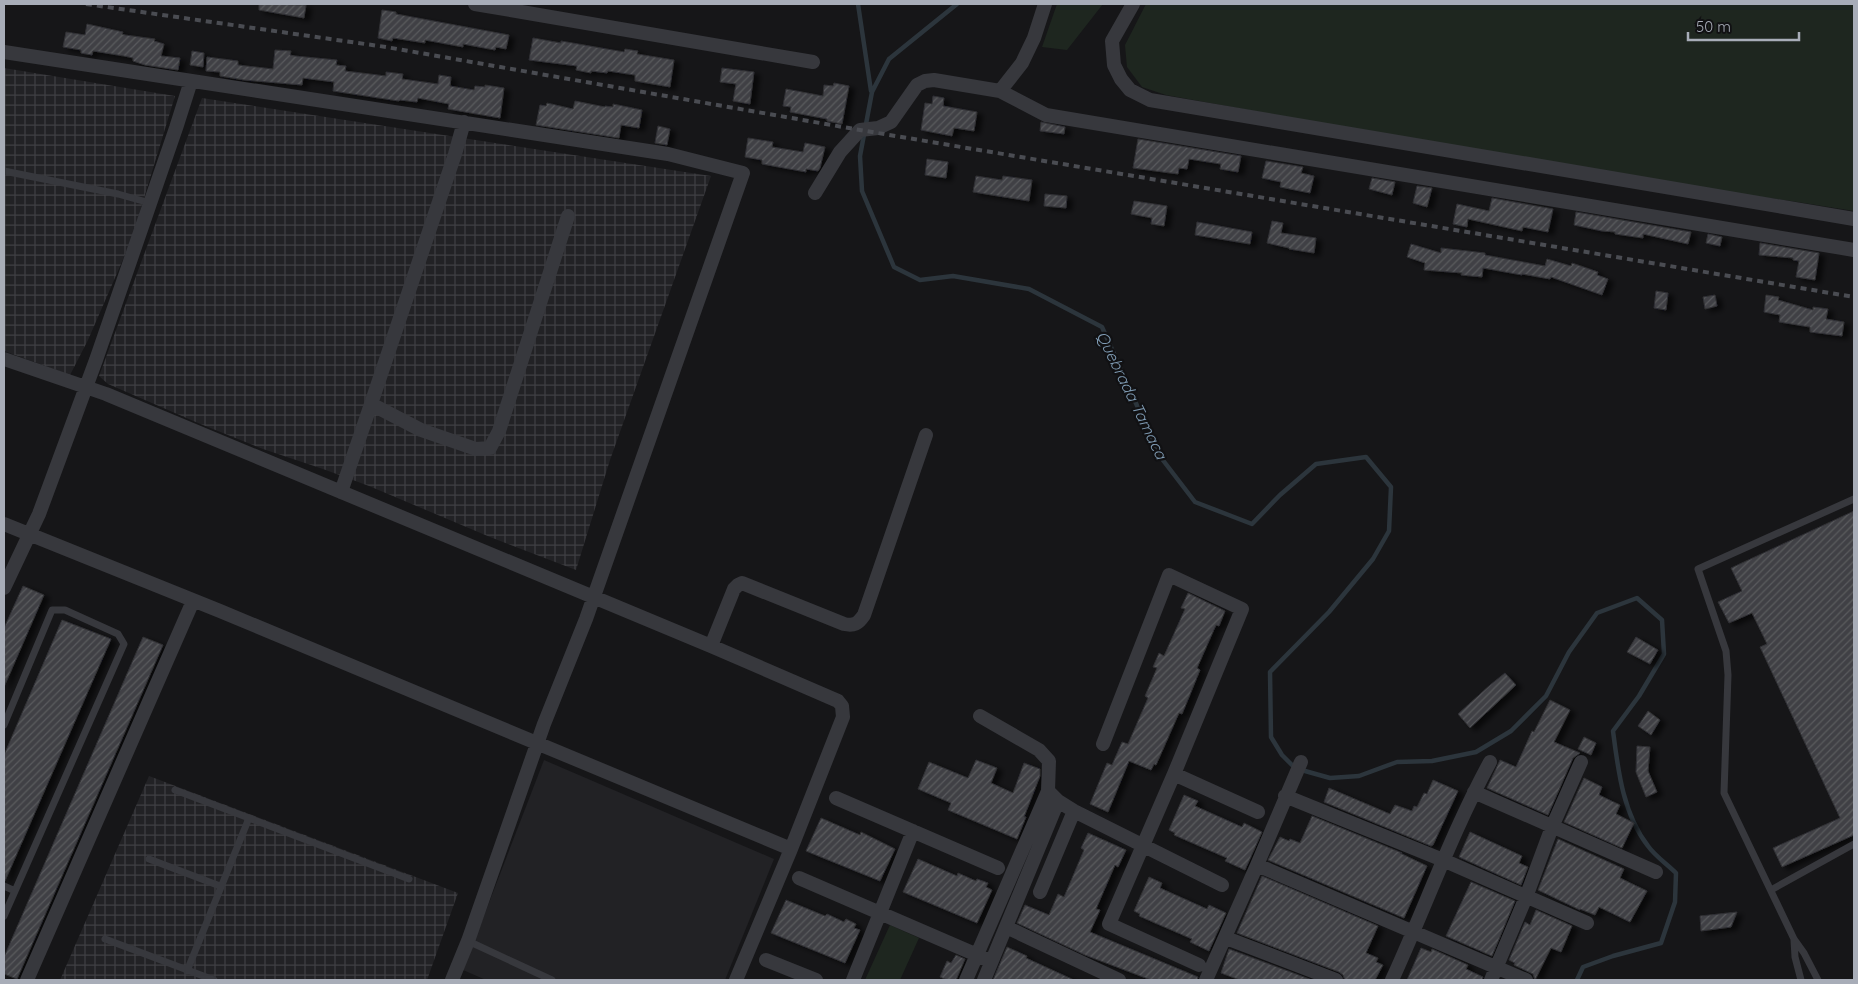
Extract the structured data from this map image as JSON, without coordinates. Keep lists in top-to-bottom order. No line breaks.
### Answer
{"water":["Quebrada Tamaca"],"scale_bar":"50 m"}
